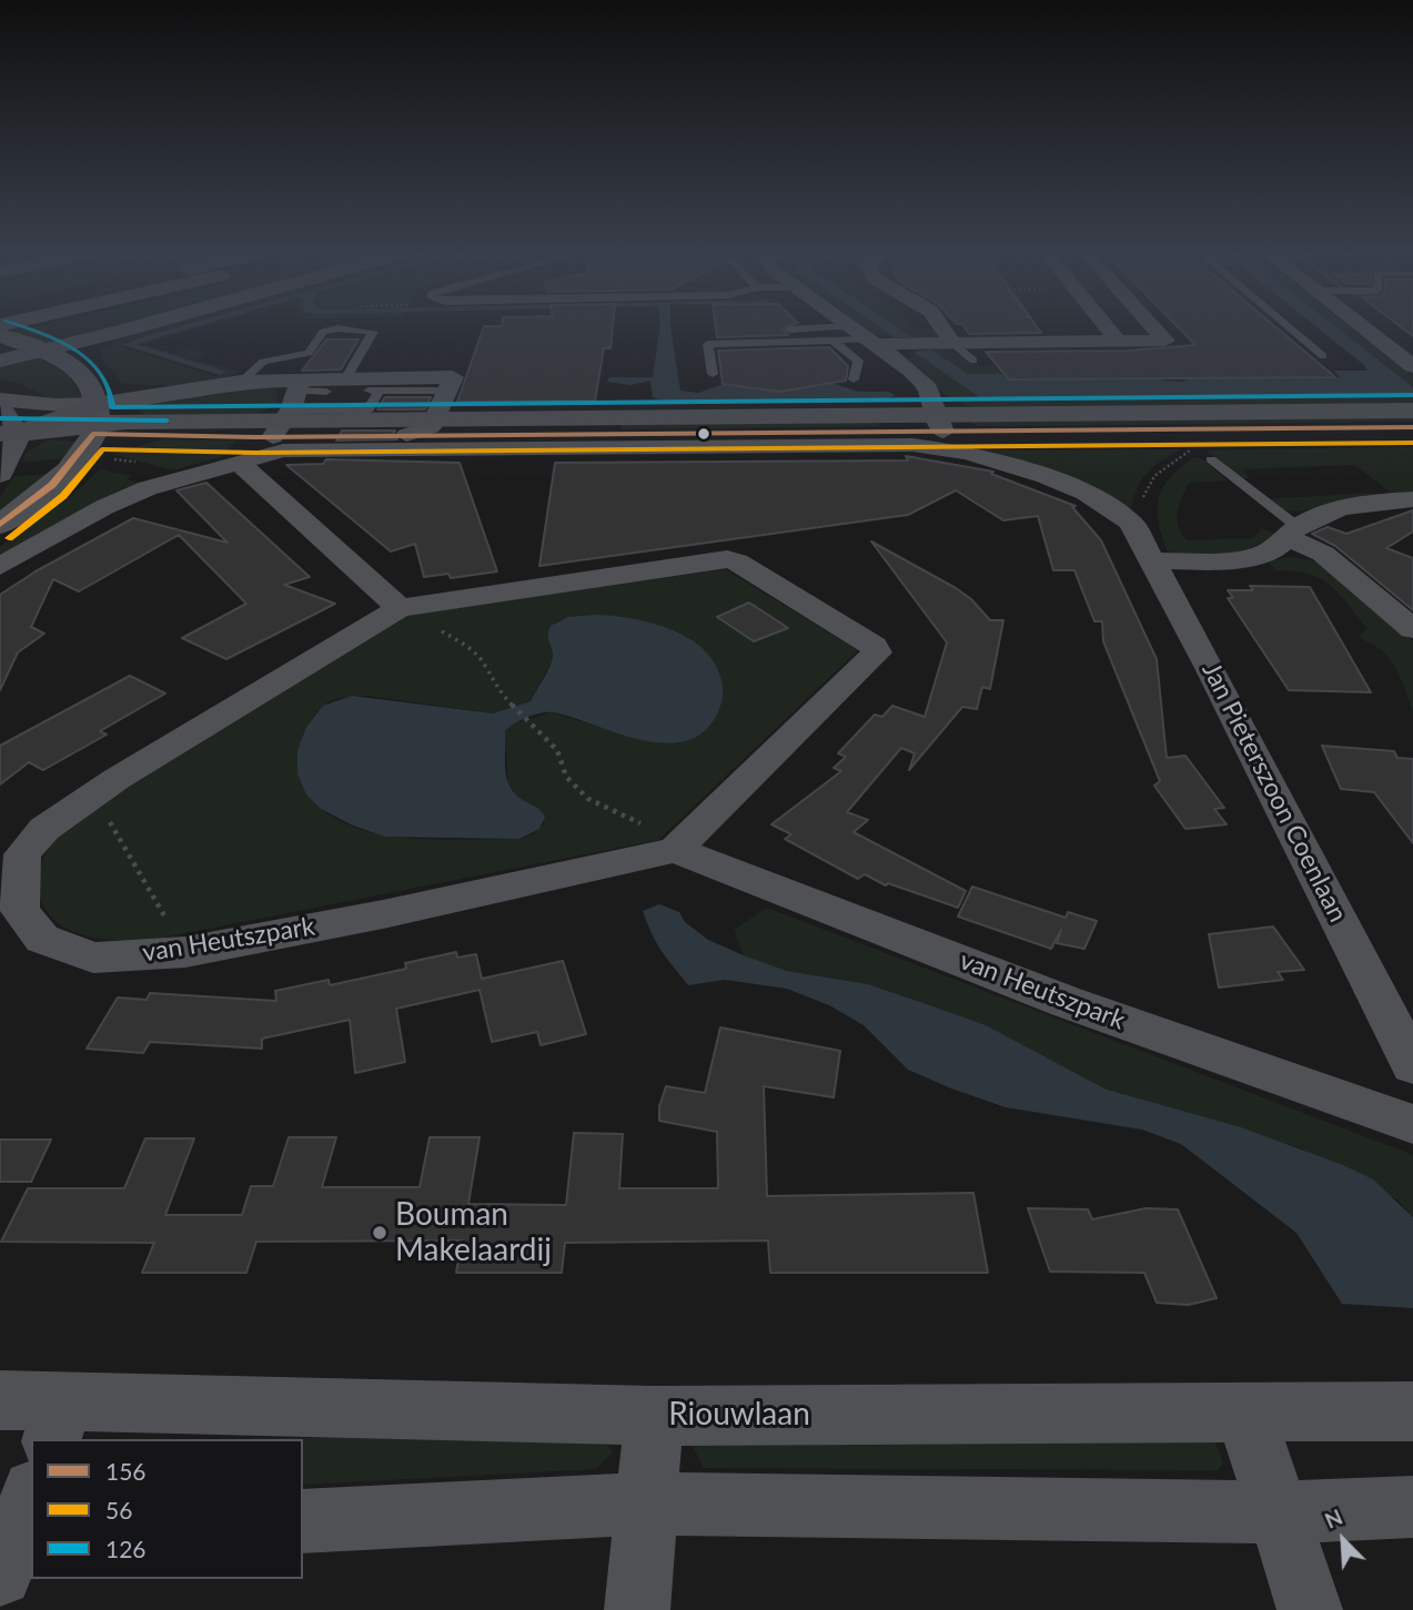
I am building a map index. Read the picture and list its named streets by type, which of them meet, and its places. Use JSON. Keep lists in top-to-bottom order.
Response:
{
  "streets": {
    "street": ["Jan Pieterszoon Coenlaan", "van Heutszpark", "Riouwlaan"]
  },
  "places": ["Bouman Makelaardij"],
  "lines": ["transit line 126", "transit line 156", "transit line 56"],
  "legend": ["156", "56", "126"],
  "north": "top left"
}
